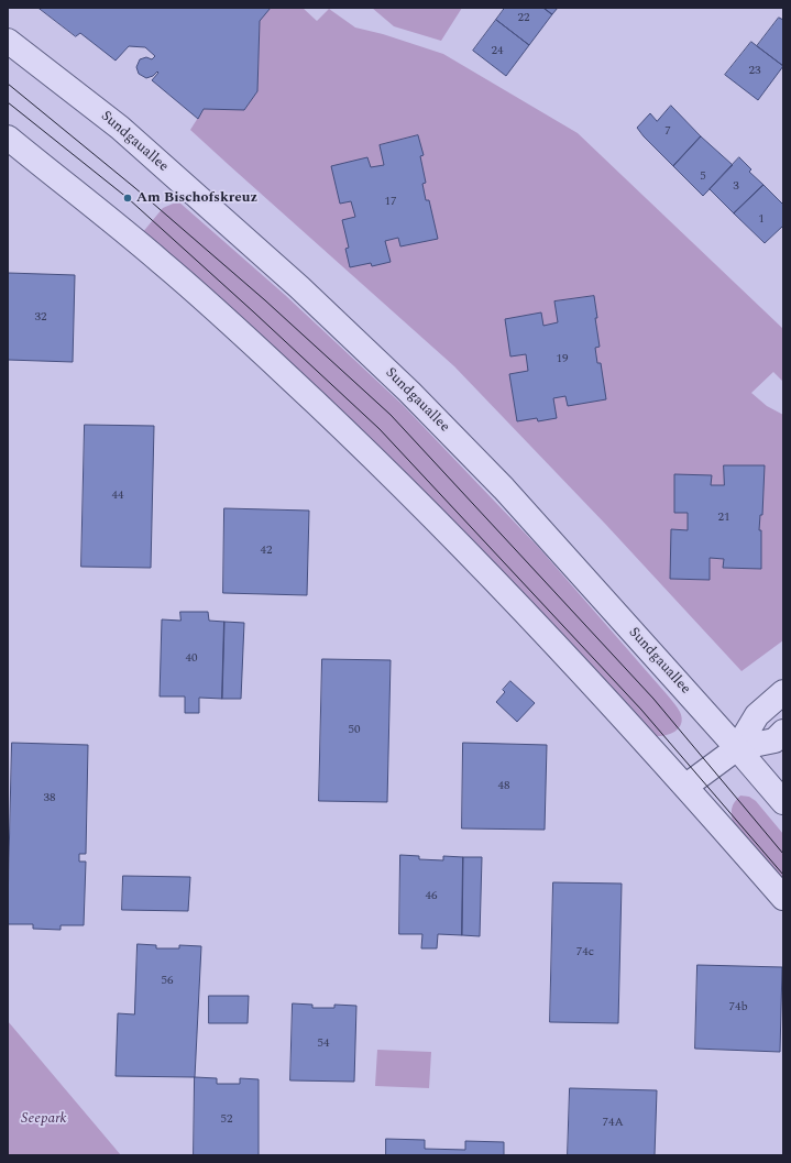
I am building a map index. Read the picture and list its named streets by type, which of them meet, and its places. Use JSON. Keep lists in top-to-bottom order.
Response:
{
  "streets": {
    "street": ["Sundgauallee"]
  },
  "parks": ["Seepark"],
  "places": ["Am Bischofskreuz"],
  "house_numbers": [
    "22",
    "24",
    "23",
    "7",
    "5",
    "3",
    "17",
    "1",
    "32",
    "19",
    "44",
    "21",
    "42",
    "40",
    "50",
    "48",
    "38",
    "46",
    "74c",
    "56",
    "74b",
    "54",
    "52",
    "74A"
  ]
}
